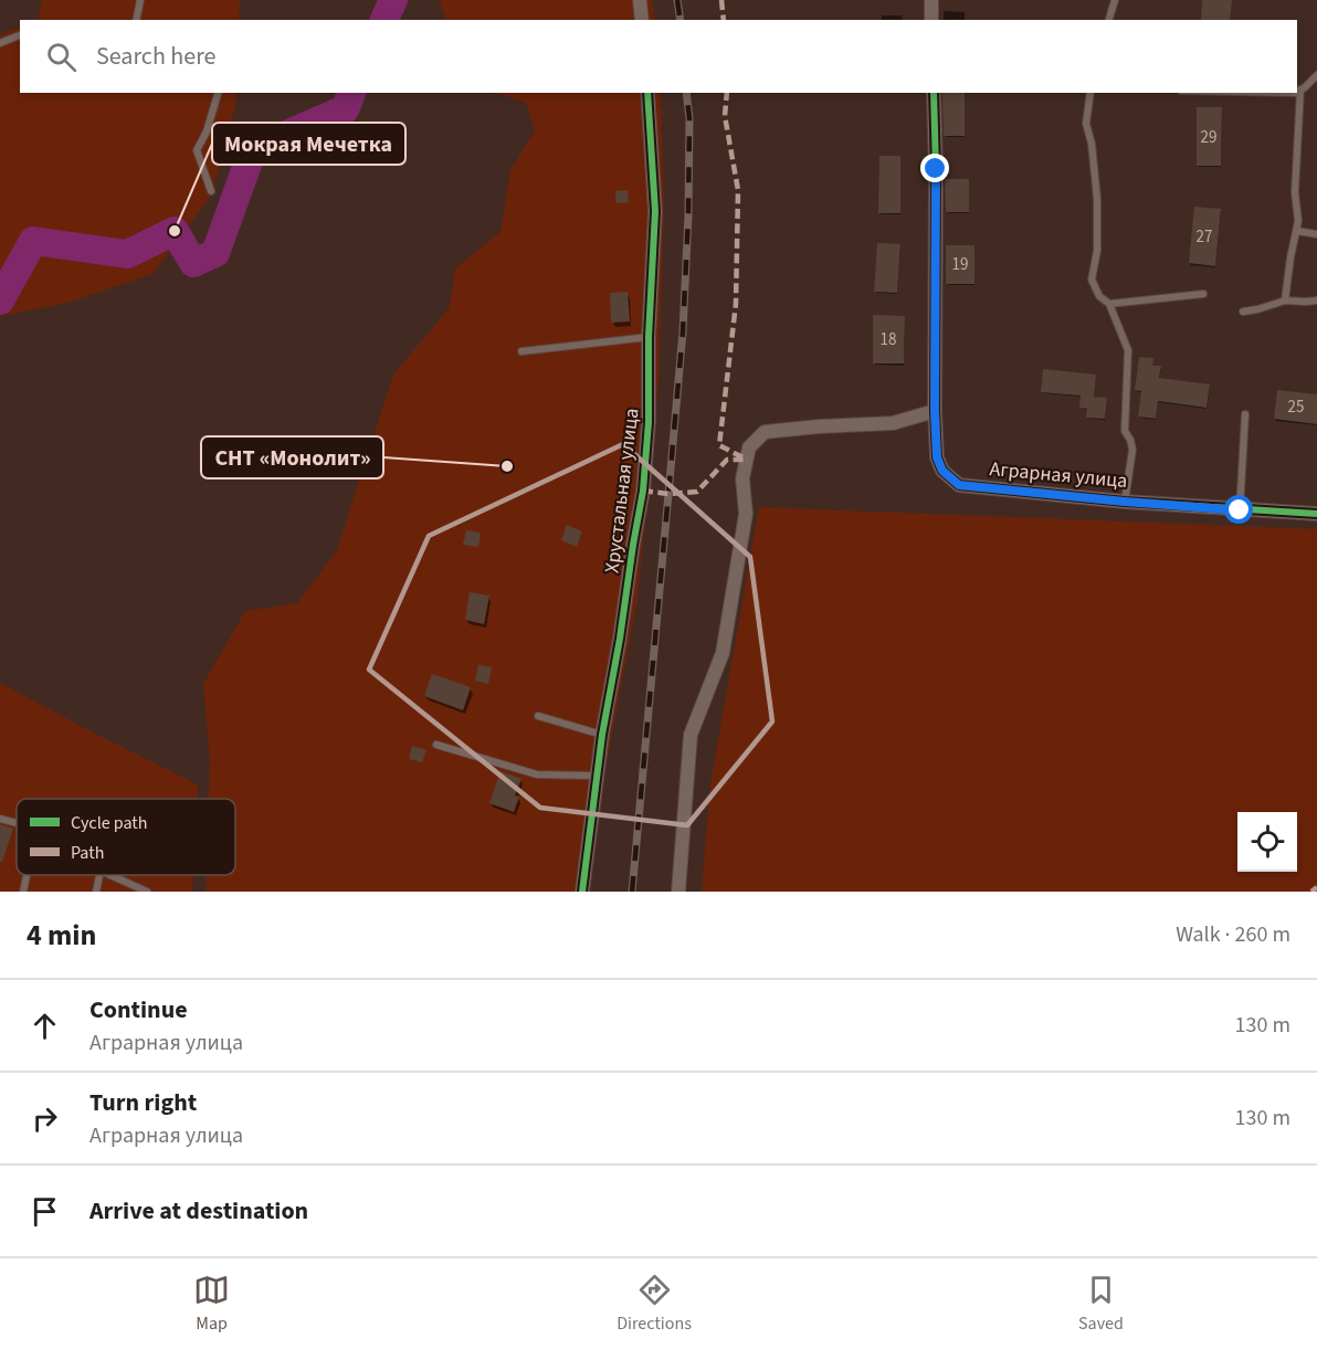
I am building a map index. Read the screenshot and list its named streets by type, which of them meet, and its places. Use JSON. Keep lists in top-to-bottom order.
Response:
{
  "streets": {
    "street": ["Аграрная улица", "Хрустальная улица"]
  },
  "places": ["Мокрая Мечетка", "СНТ «Монолит»"],
  "house_numbers": [
    "29",
    "27",
    "19",
    "18",
    "25"
  ],
  "legend": ["Cycle path", "Path"],
  "page": {
    "search": "Search here",
    "heading": ["4 min", "Walk · 260 m"],
    "list": [
      ["Continue", "Аграрная улица", "130 m"],
      ["Turn right", "Аграрная улица", "130 m"],
      "Arrive at destination"
    ],
    "nav": ["Map", "Directions", "Saved"]
  }
}
